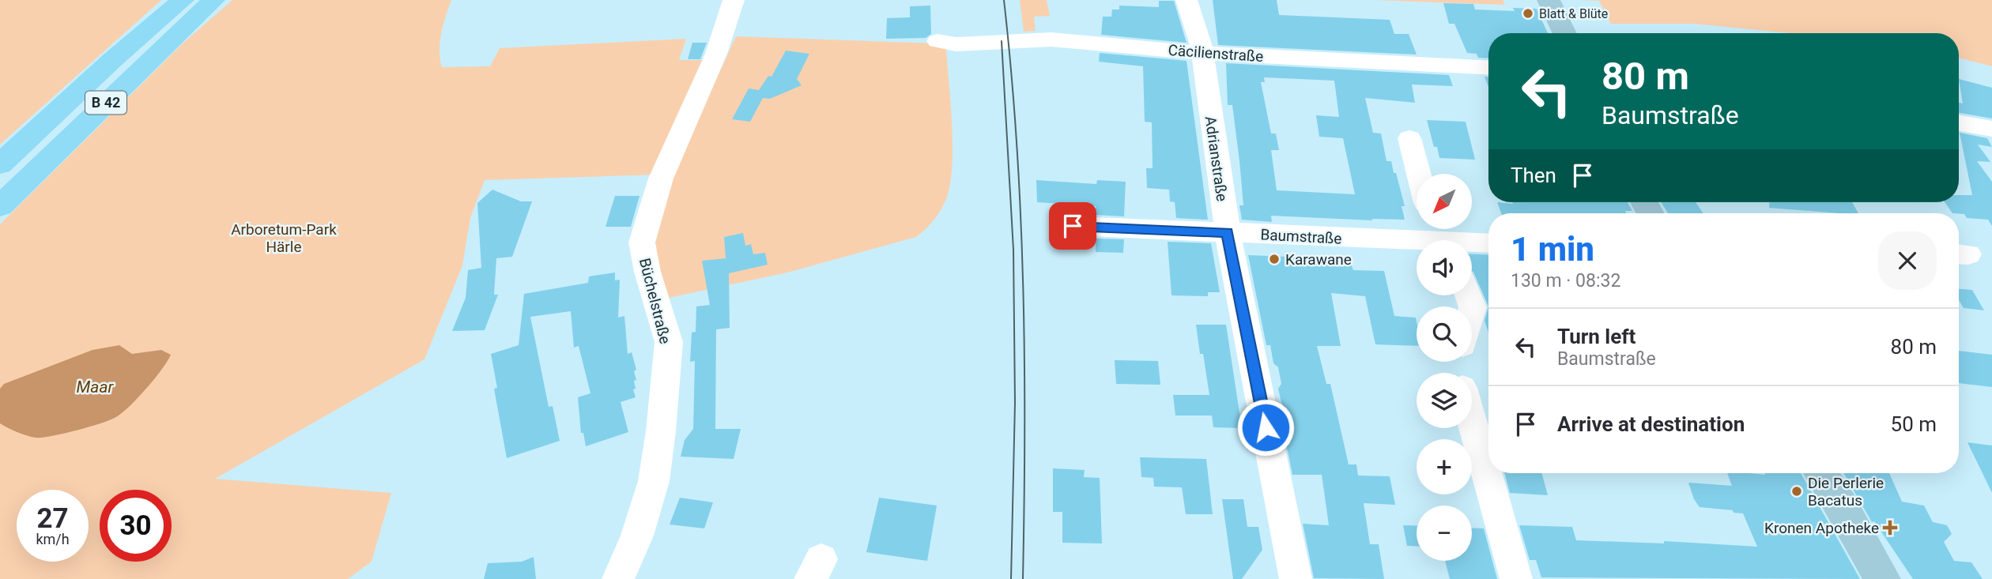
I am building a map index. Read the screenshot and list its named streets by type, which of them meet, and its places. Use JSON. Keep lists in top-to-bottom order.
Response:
{
  "streets": {
    "highway": ["B 42"],
    "street": [
      "Cäcilienstraße",
      "Adrianstraße",
      "Baumstraße",
      "Büchelstraße"
    ]
  },
  "crossings": [
    ["Cäcilienstraße", "Adrianstraße"],
    ["Adrianstraße", "Baumstraße"]
  ],
  "water": ["Maar"],
  "parks": ["Arboretum-Park Härle"],
  "places": {
    "other": ["Blatt & Blüte", "Karawane", "Die Perlerie Bacatus"],
    "health": ["Kronen Apotheke"]
  },
  "north": "bottom left",
  "page": {
    "turn": ["80 m", "Baumstraße"],
    "then": "Then",
    "map_buttons": ["+", "−"],
    "heading": ["1 min", "130 m · 08:32"],
    "list": [
      {
        "name": "Turn left",
        "note": "Baumstraße",
        "value": "80 m"
      },
      {
        "name": "Arrive at destination",
        "value": "50 m"
      }
    ],
    "speed": "27 km/h",
    "limit": "30"
  }
}
